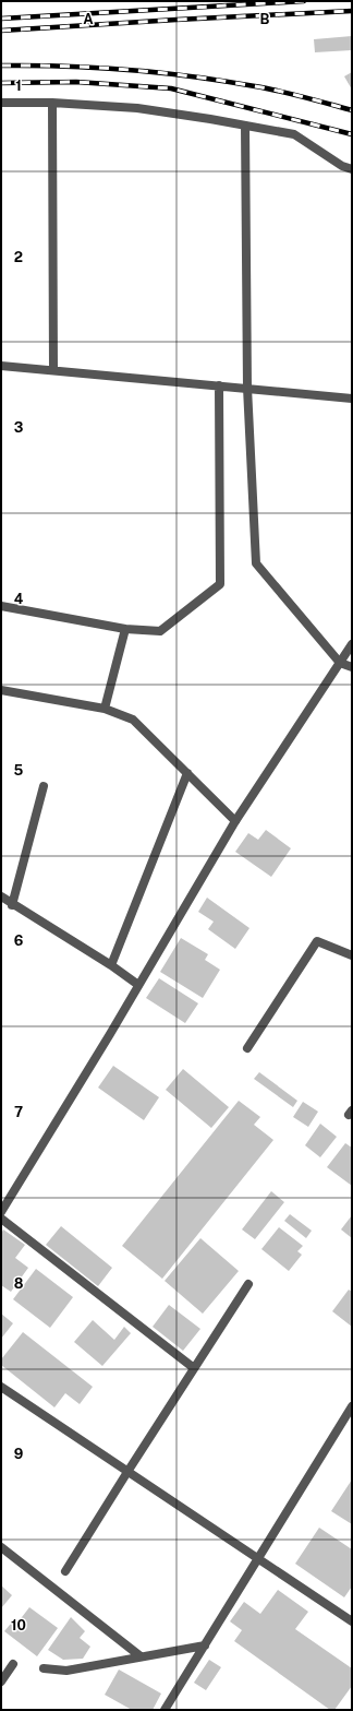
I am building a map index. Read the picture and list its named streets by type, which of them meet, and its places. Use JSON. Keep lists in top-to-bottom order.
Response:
{
  "grid": {
    "columns": ["A", "B"],
    "rows": [
      "1",
      "2",
      "3",
      "4",
      "5",
      "6",
      "7",
      "8",
      "9",
      "10"
    ]
  }
}
